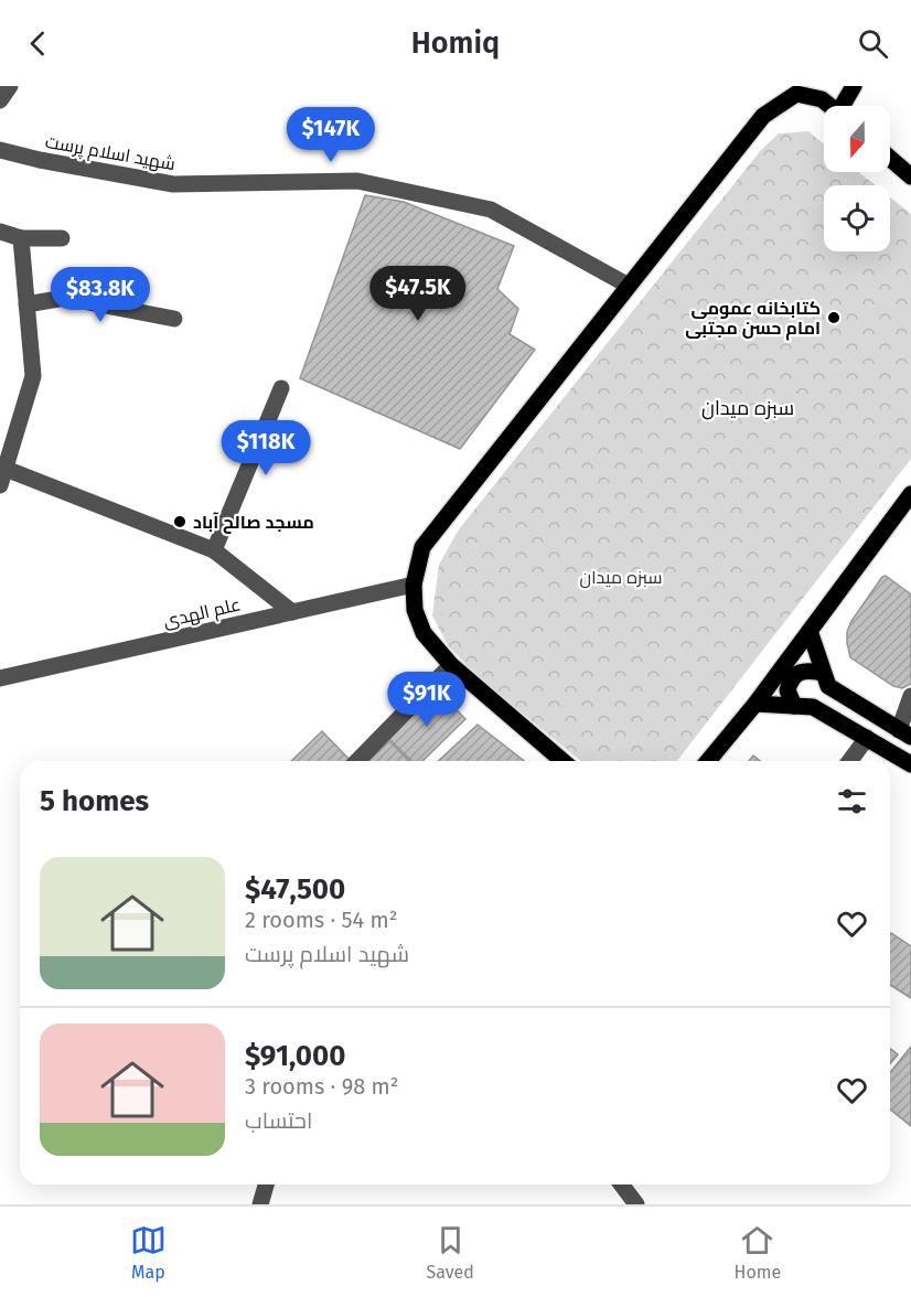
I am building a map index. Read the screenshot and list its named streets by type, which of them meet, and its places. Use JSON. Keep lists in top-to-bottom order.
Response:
{
  "streets": {
    "street": ["شهید اسلام پرست", "علم الهدی"]
  },
  "districts": ["سبزه میدان"],
  "parks": ["سبزه میدان"],
  "places": ["کتابخانه عمومی امام حسن مجتبی", "مسجد صالح آباد"],
  "north": "bottom",
  "page": {
    "header": "Homiq",
    "price": [
      "$147K",
      "$47.5K",
      "$83.8K",
      "$118K",
      "$91K"
    ],
    "heading": "5 homes",
    "list": [
      {
        "name": "$47,500",
        "note": "2 rooms · 54 m² · شهید اسلام پرست"
      },
      {
        "name": "$91,000",
        "note": "3 rooms · 98 m² · احتساب"
      }
    ],
    "tabs": ["Map", "Saved", "Home"]
  }
}
